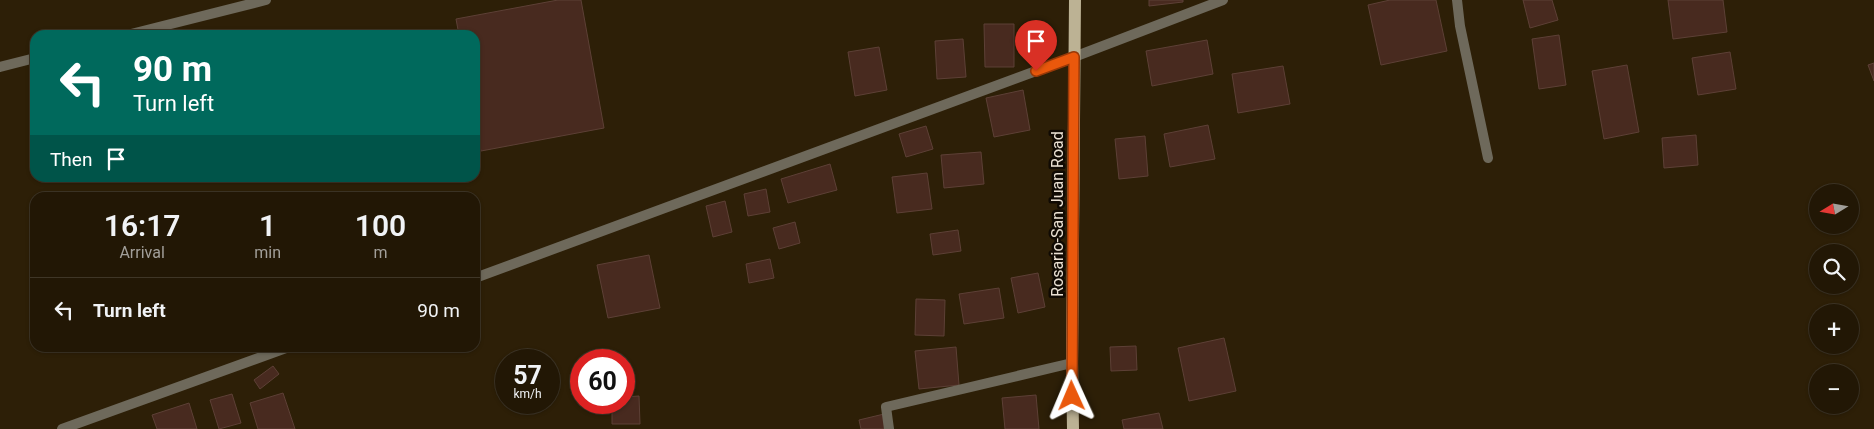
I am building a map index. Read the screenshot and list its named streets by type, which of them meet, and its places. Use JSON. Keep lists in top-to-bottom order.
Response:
{
  "streets": {
    "main road": ["Rosario-San Juan Road"]
  },
  "north": "left",
  "page": {
    "turn": ["90 m", "Turn left"],
    "then": "Then",
    "map_buttons": ["+", "−"],
    "eta": [
      "16:17",
      "Arrival",
      "1",
      "min",
      "100",
      "m"
    ],
    "list": [
      {
        "name": "Turn left",
        "value": "90 m"
      }
    ],
    "speed": "57 km/h",
    "limit": "60"
  }
}
